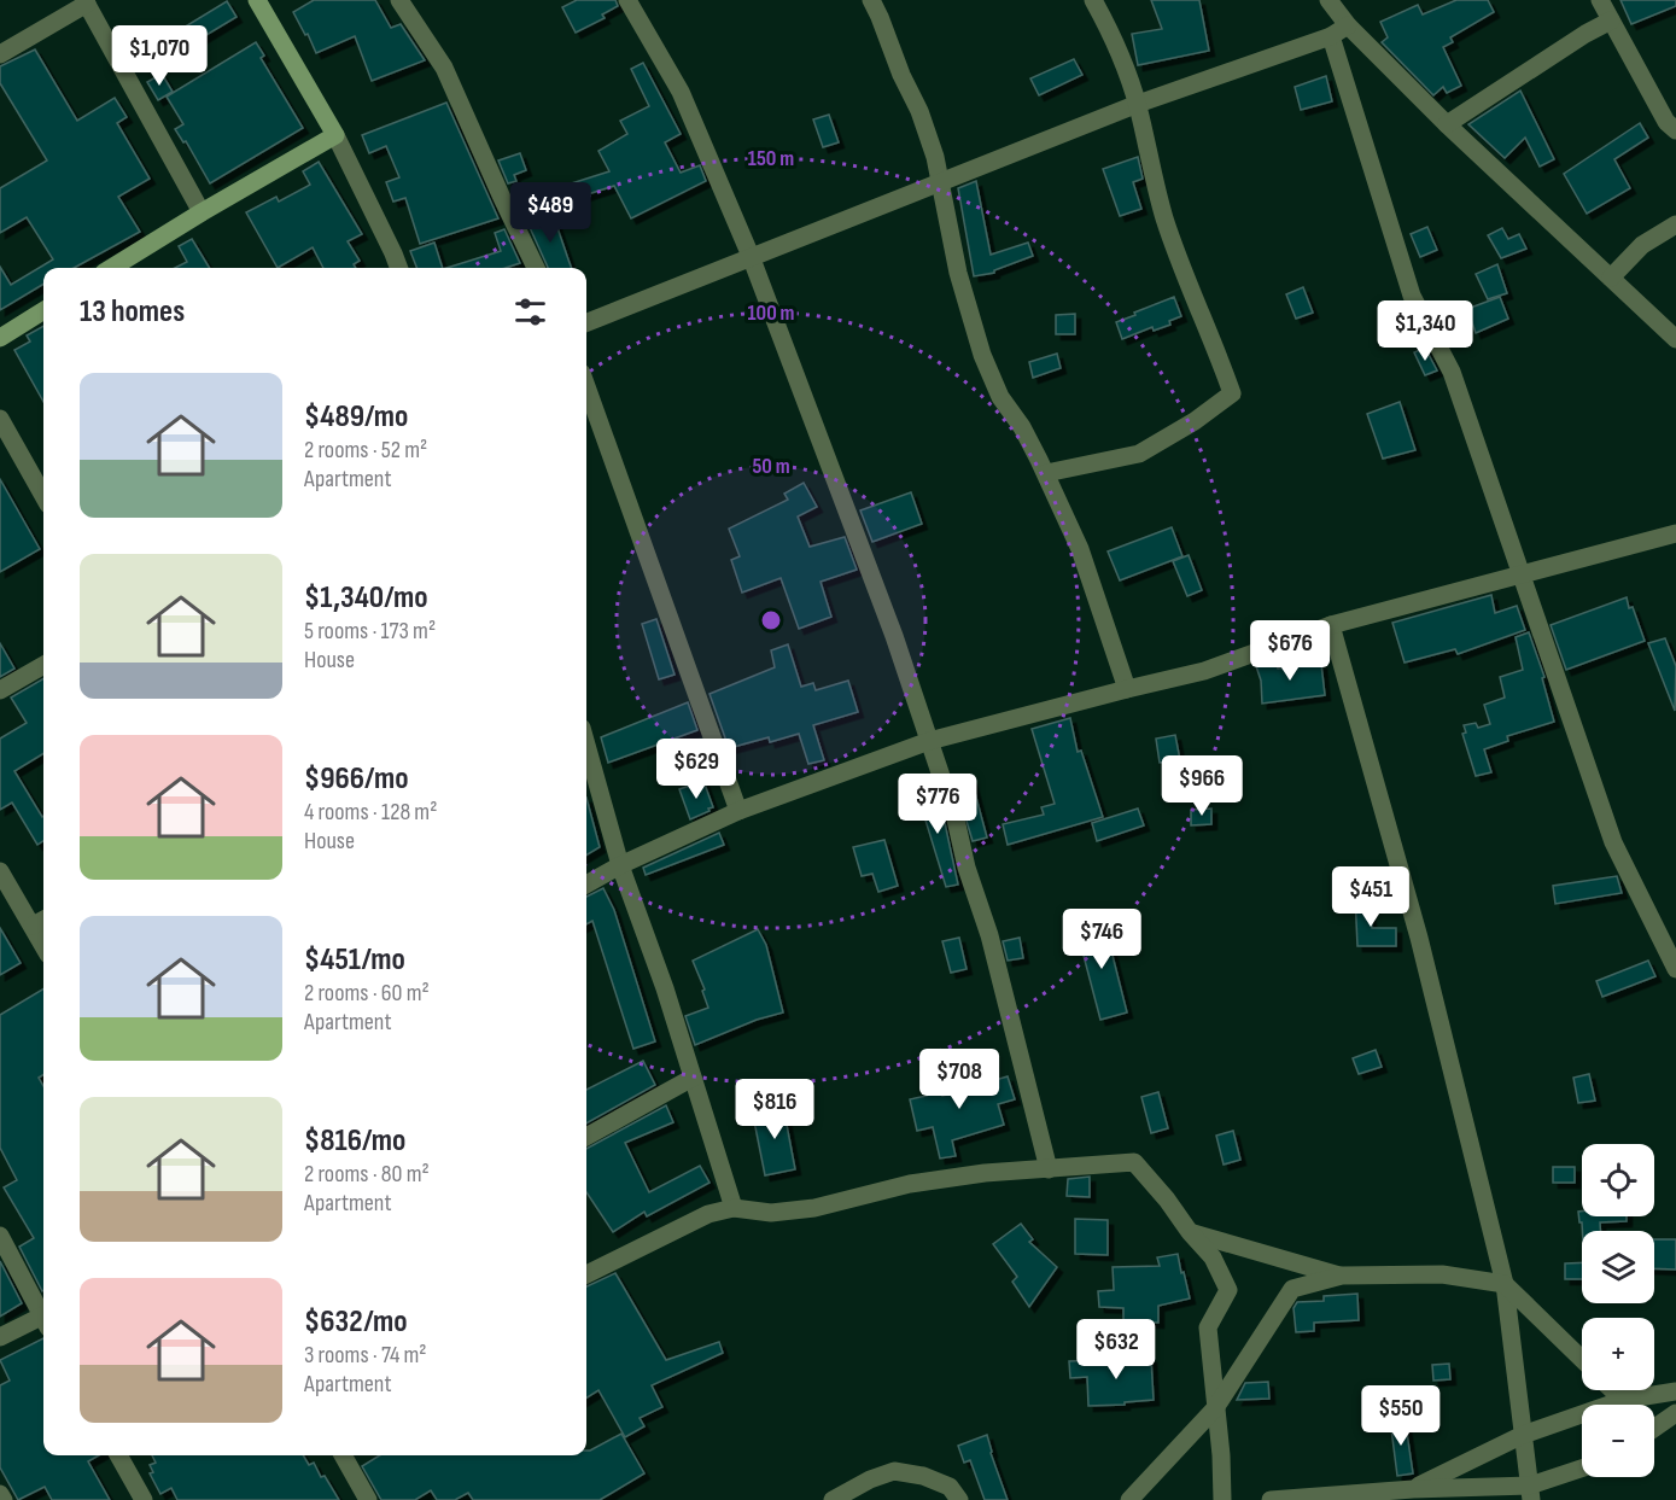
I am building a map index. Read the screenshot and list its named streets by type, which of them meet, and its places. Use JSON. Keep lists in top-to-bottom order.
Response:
{
  "page": {
    "price": [
      "$1,070",
      "$489",
      "$1,340",
      "$676",
      "$629",
      "$966",
      "$776",
      "$451",
      "$746",
      "$708",
      "$816",
      "$632",
      "$550"
    ],
    "heading": "13 homes",
    "list": [
      {
        "name": "$489/mo",
        "note": "2 rooms · 52 m² · Apartment"
      },
      {
        "name": "$1,340/mo",
        "note": "5 rooms · 173 m² · House"
      },
      {
        "name": "$966/mo",
        "note": "4 rooms · 128 m² · House"
      },
      {
        "name": "$451/mo",
        "note": "2 rooms · 60 m² · Apartment"
      },
      {
        "name": "$816/mo",
        "note": "2 rooms · 80 m² · Apartment"
      },
      {
        "name": "$632/mo",
        "note": "3 rooms · 74 m² · Apartment"
      }
    ],
    "map_buttons": ["+", "−"]
  },
  "rings": ["150 m", "100 m", "50 m"]
}
